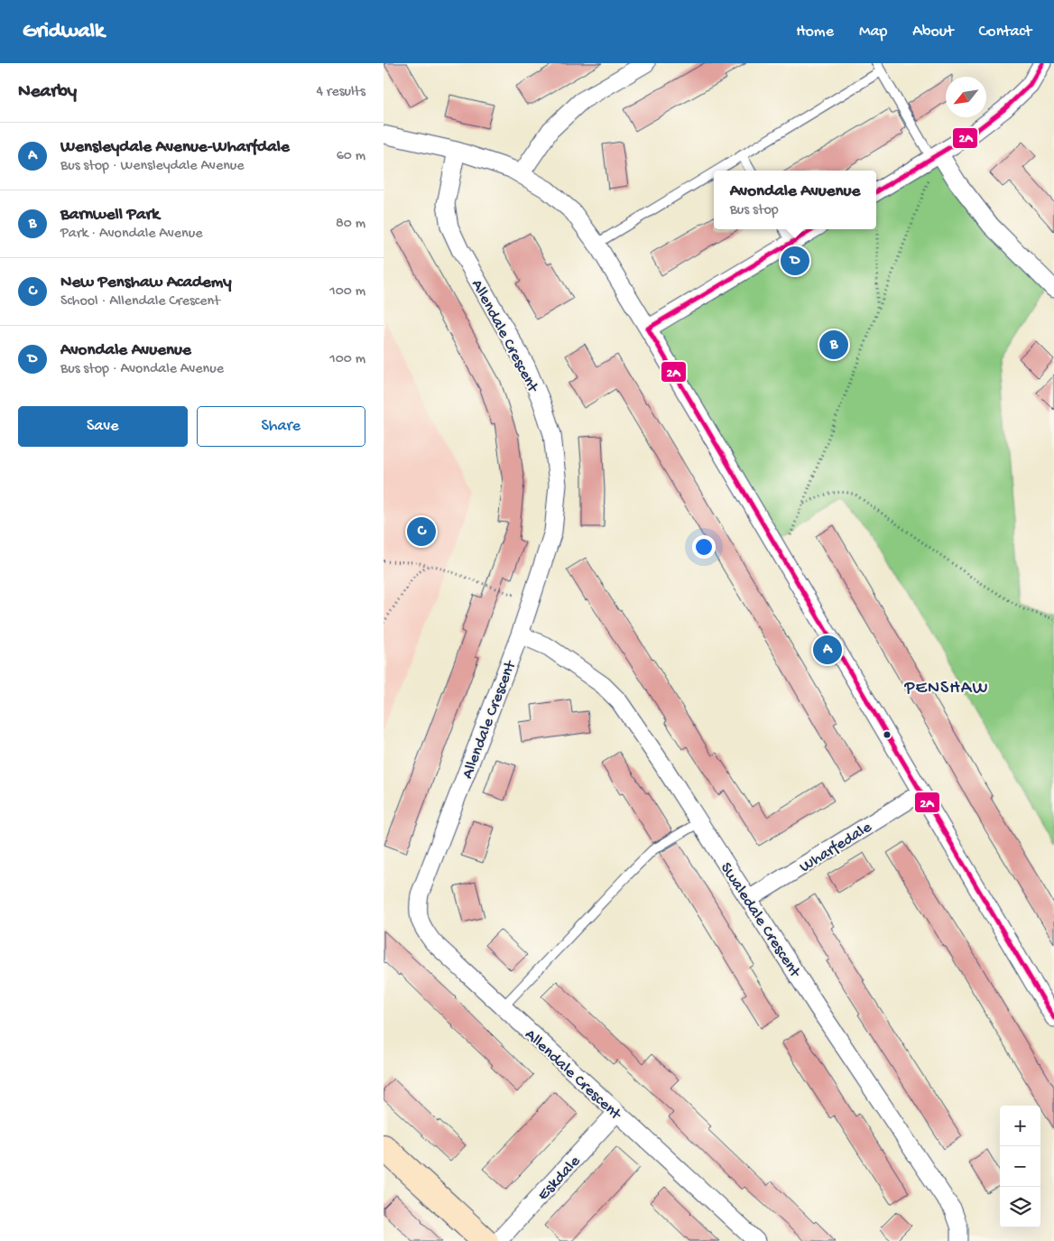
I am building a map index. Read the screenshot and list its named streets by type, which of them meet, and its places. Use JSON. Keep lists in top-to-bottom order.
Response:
{
  "streets": {
    "street": [
      "Allendale Crescent",
      "Wharfedale",
      "Swaledale Crescent",
      "Eskdale"
    ]
  },
  "crossings": [
    ["Allendale Crescent", "Swaledale Crescent"],
    ["Allendale Crescent", "Eskdale"],
    ["Wharfedale", "Swaledale Crescent"]
  ],
  "districts": ["PENSHAW"],
  "lines": ["transit line 2A"],
  "north": "bottom left",
  "page": {
    "header": "Gridwalk",
    "nav": [
      "Home",
      "Map",
      "About",
      "Contact"
    ],
    "heading": ["Nearby", "4 results"],
    "list": [
      {
        "mark": "A",
        "name": "Wensleydale Avenue-Wharfdale",
        "note": "Bus stop · Wensleydale Avenue",
        "value": "60 m"
      },
      {
        "mark": "B",
        "name": "Barnwell Park",
        "note": "Park · Avondale Avenue",
        "value": "80 m"
      },
      {
        "mark": "C",
        "name": "New Penshaw Academy",
        "note": "School · Allendale Crescent",
        "value": "100 m"
      },
      {
        "mark": "D",
        "name": "Avondale Avuenue",
        "note": "Bus stop · Avondale Avenue",
        "value": "100 m"
      }
    ],
    "popup": ["Avondale Avuenue", "Bus stop"],
    "pins": [
      "D",
      "B",
      "C",
      "A"
    ],
    "buttons": ["Save", "Share"],
    "map_buttons": ["+", "−"]
  }
}
